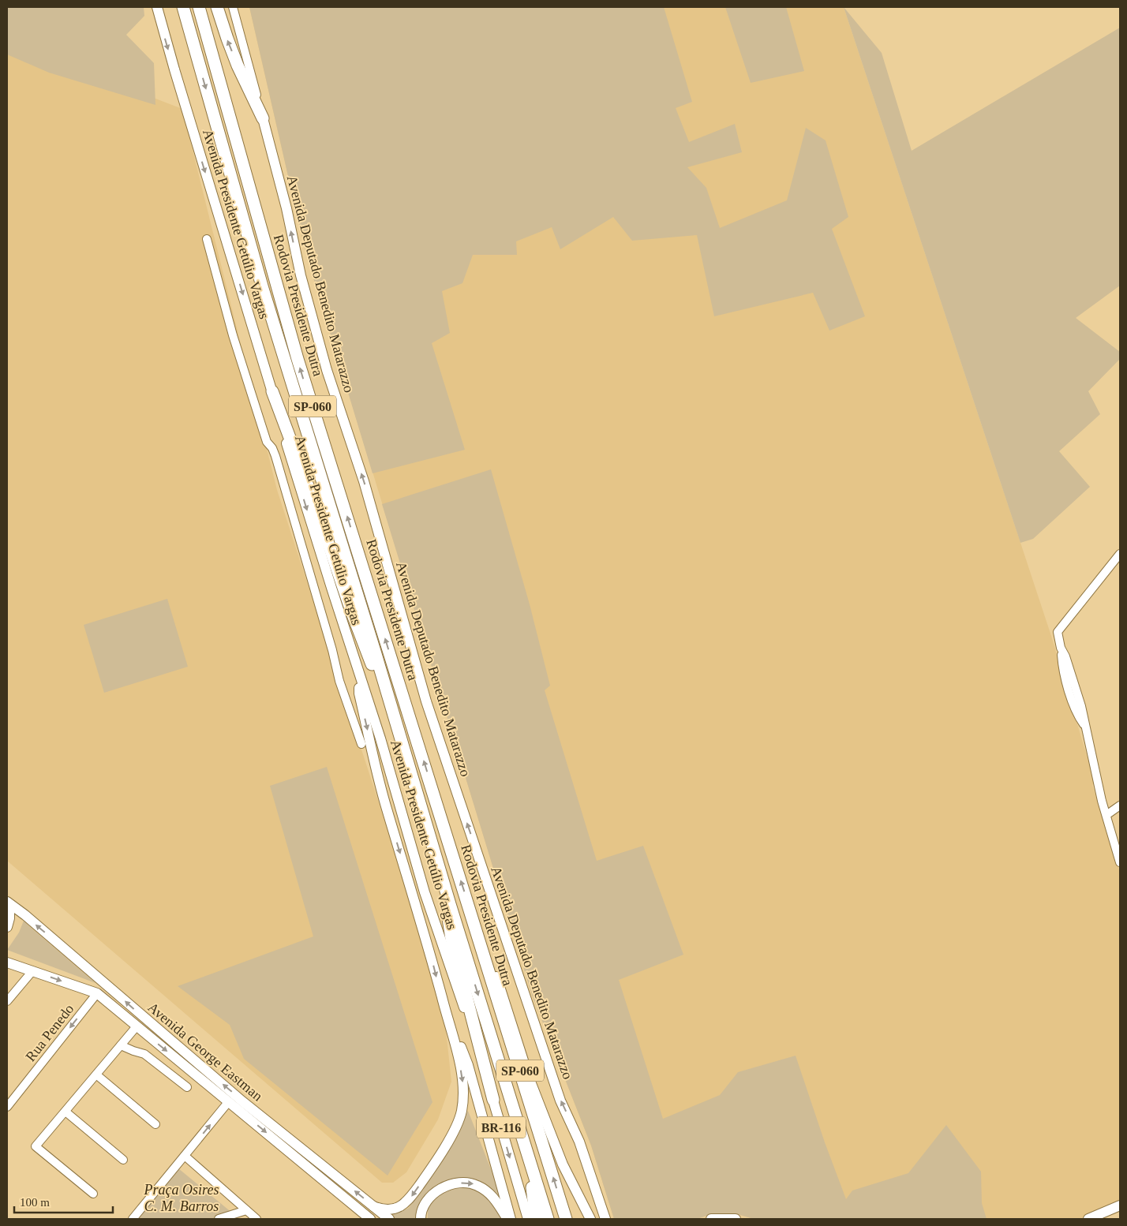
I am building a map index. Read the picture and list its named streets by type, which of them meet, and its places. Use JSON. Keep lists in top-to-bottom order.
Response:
{
  "streets": {
    "highway": ["Rodovia Presidente Dutra", "SP-060"],
    "main road": [
      "Avenida Presidente Getúlio Vargas",
      "Avenida Deputado Benedito Matarazzo",
      "Avenida George Eastman",
      "BR-116"
    ],
    "street": ["Rua Penedo"]
  },
  "crossings": [
    ["Avenida Presidente Getúlio Vargas", "BR-116"],
    ["Rodovia Presidente Dutra", "BR-116"],
    ["Rua Penedo", "Avenida George Eastman"]
  ],
  "one_way": ["Avenida Presidente Getúlio Vargas"],
  "parks": ["Praça Osires C. M. Barros"],
  "scale_bar": "100 m"
}
